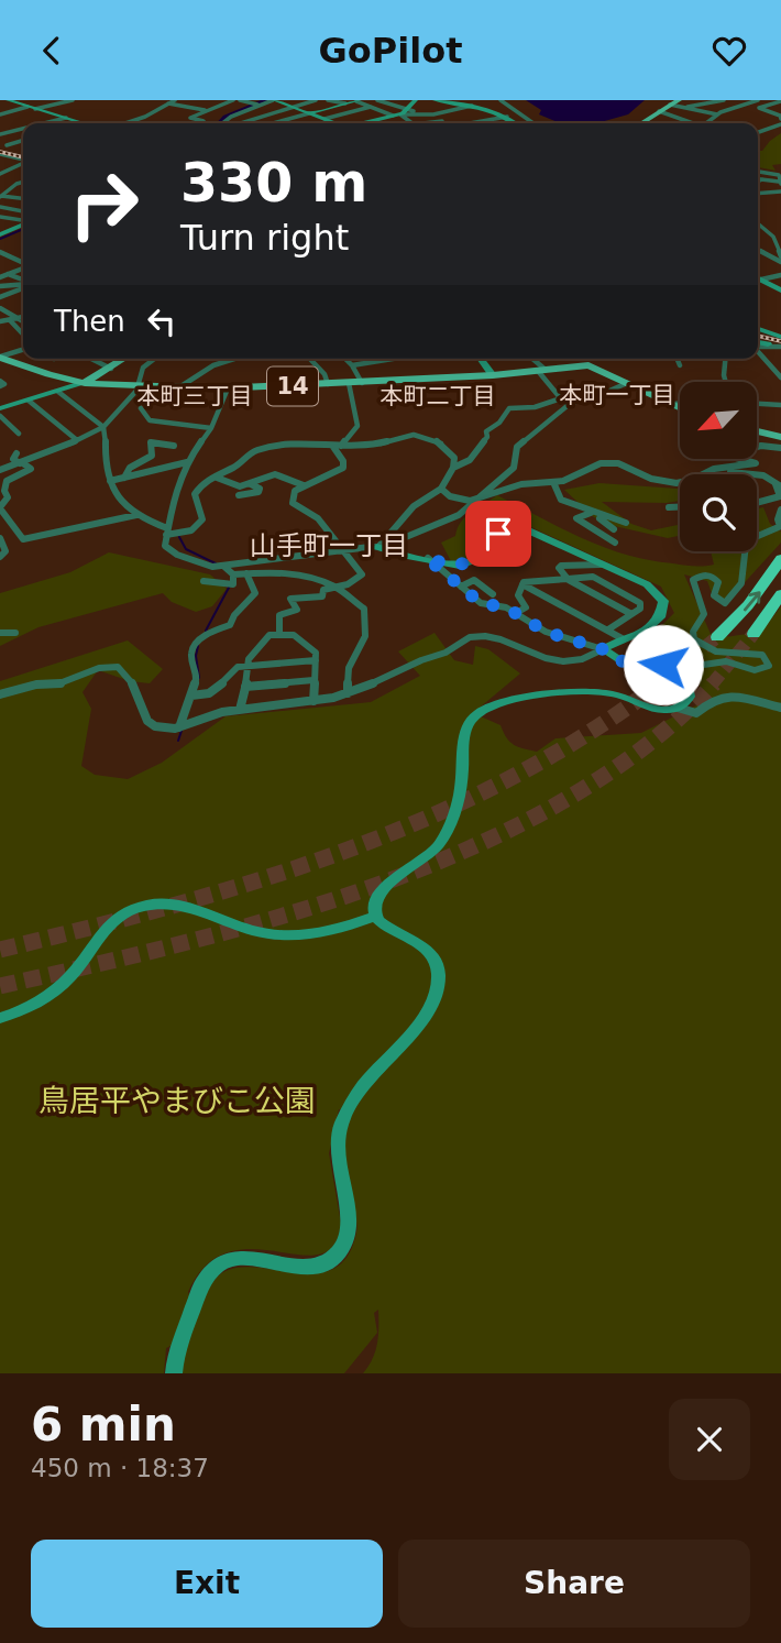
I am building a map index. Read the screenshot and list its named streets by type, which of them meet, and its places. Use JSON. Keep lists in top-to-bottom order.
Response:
{
  "streets": {
    "main road": ["14"]
  },
  "districts": [
    "本町一丁目",
    "本町三丁目",
    "本町二丁目",
    "山手町一丁目"
  ],
  "parks": ["鳥居平やまびこ公園"],
  "north": "bottom left",
  "page": {
    "header": "GoPilot",
    "turn": ["330 m", "Turn right"],
    "then": "Then",
    "heading": ["6 min", "450 m · 18:37"],
    "buttons": ["Exit", "Share"]
  }
}
